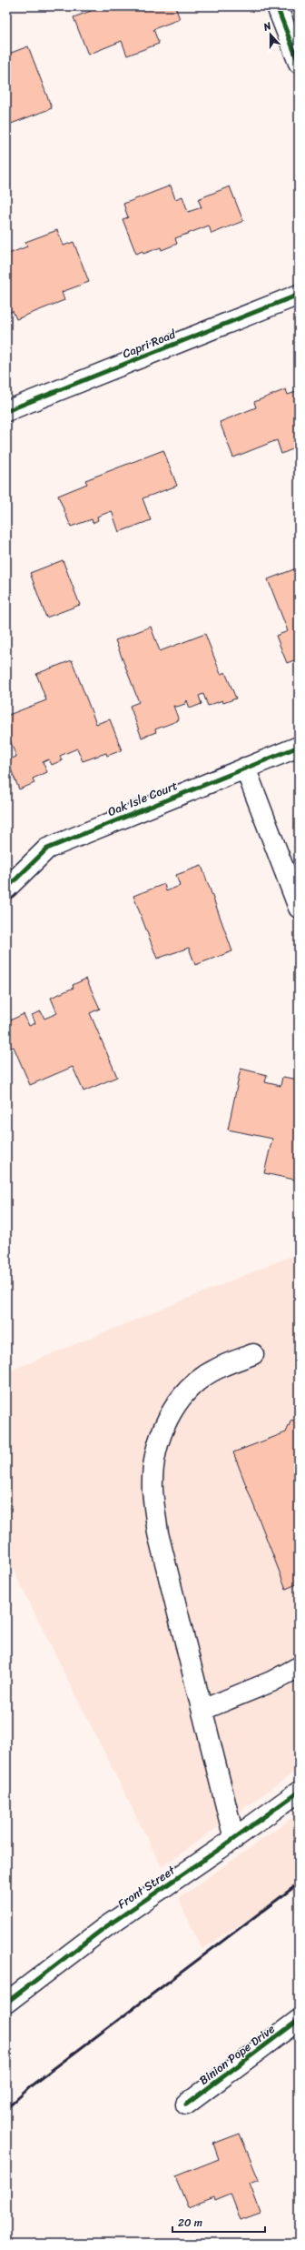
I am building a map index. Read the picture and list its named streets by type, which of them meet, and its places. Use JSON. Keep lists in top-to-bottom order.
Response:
{
  "streets": {
    "street": [
      "Capri Road",
      "Oak Isle Court",
      "Front Street",
      "Binion Pope Drive"
    ]
  },
  "scale_bar": "20 m",
  "north": "top"
}
